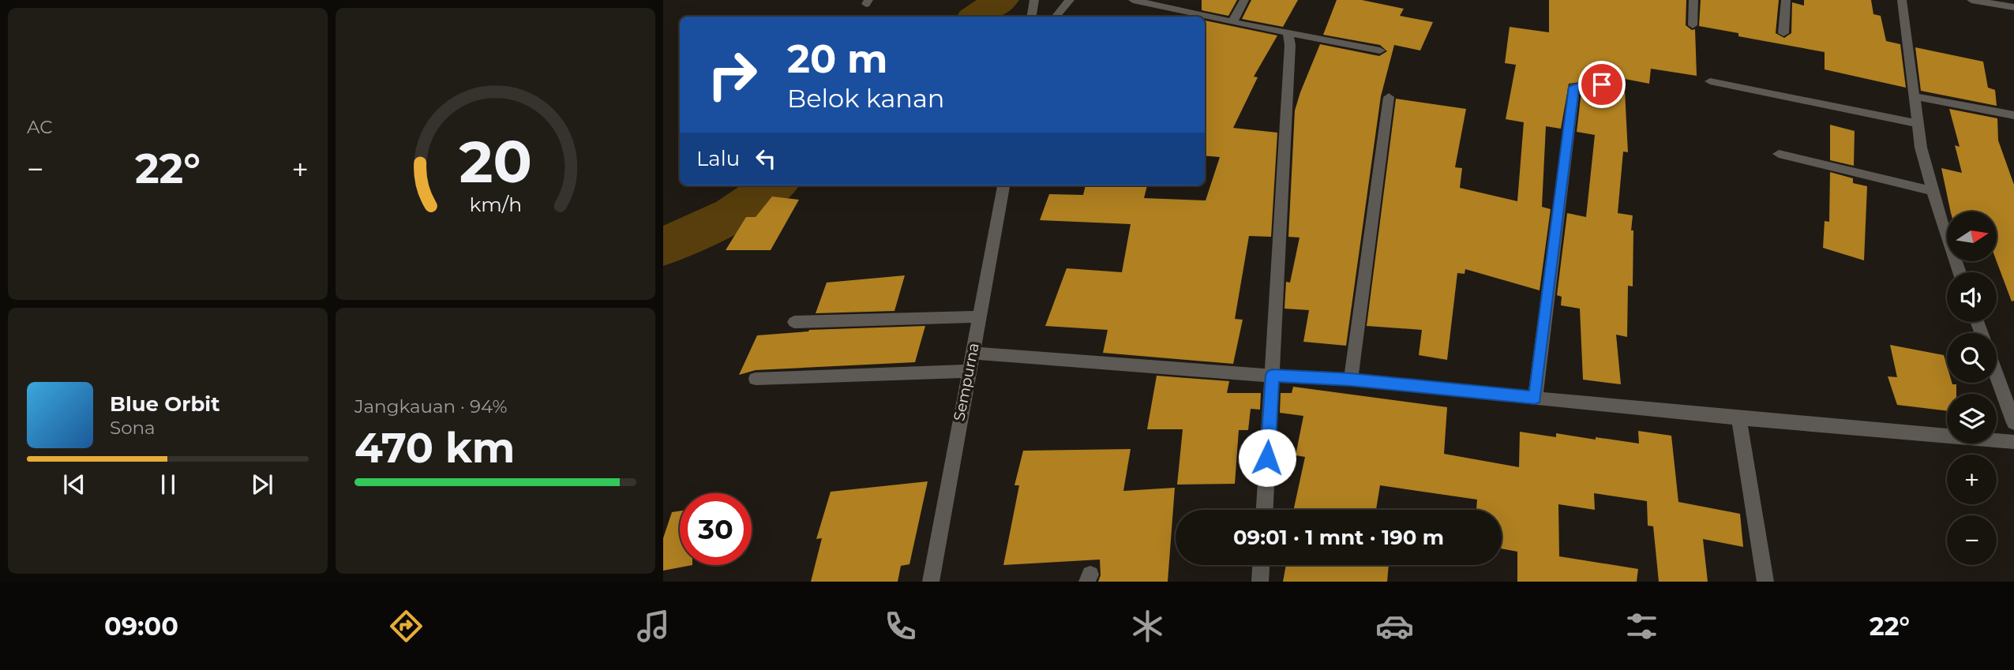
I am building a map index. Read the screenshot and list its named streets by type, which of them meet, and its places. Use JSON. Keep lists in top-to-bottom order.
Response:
{
  "streets": {
    "street": ["Sempurna"]
  },
  "north": "right",
  "page": {
    "tile": [
      "AC",
      ["Jangkauan · 94%", "470 km"]
    ],
    "turn": ["20 m", "Belok kanan"],
    "then": "Lalu",
    "heat": ["−", "22°", "+"],
    "map_buttons": ["+", "−"],
    "song": ["Blue Orbit", "Sona"],
    "limit": "30",
    "trip": "09:01 · 1 mnt · 190 m",
    "tabs": ["09:00", "22°"],
    "gauge": ["20", "km/h"]
  }
}
